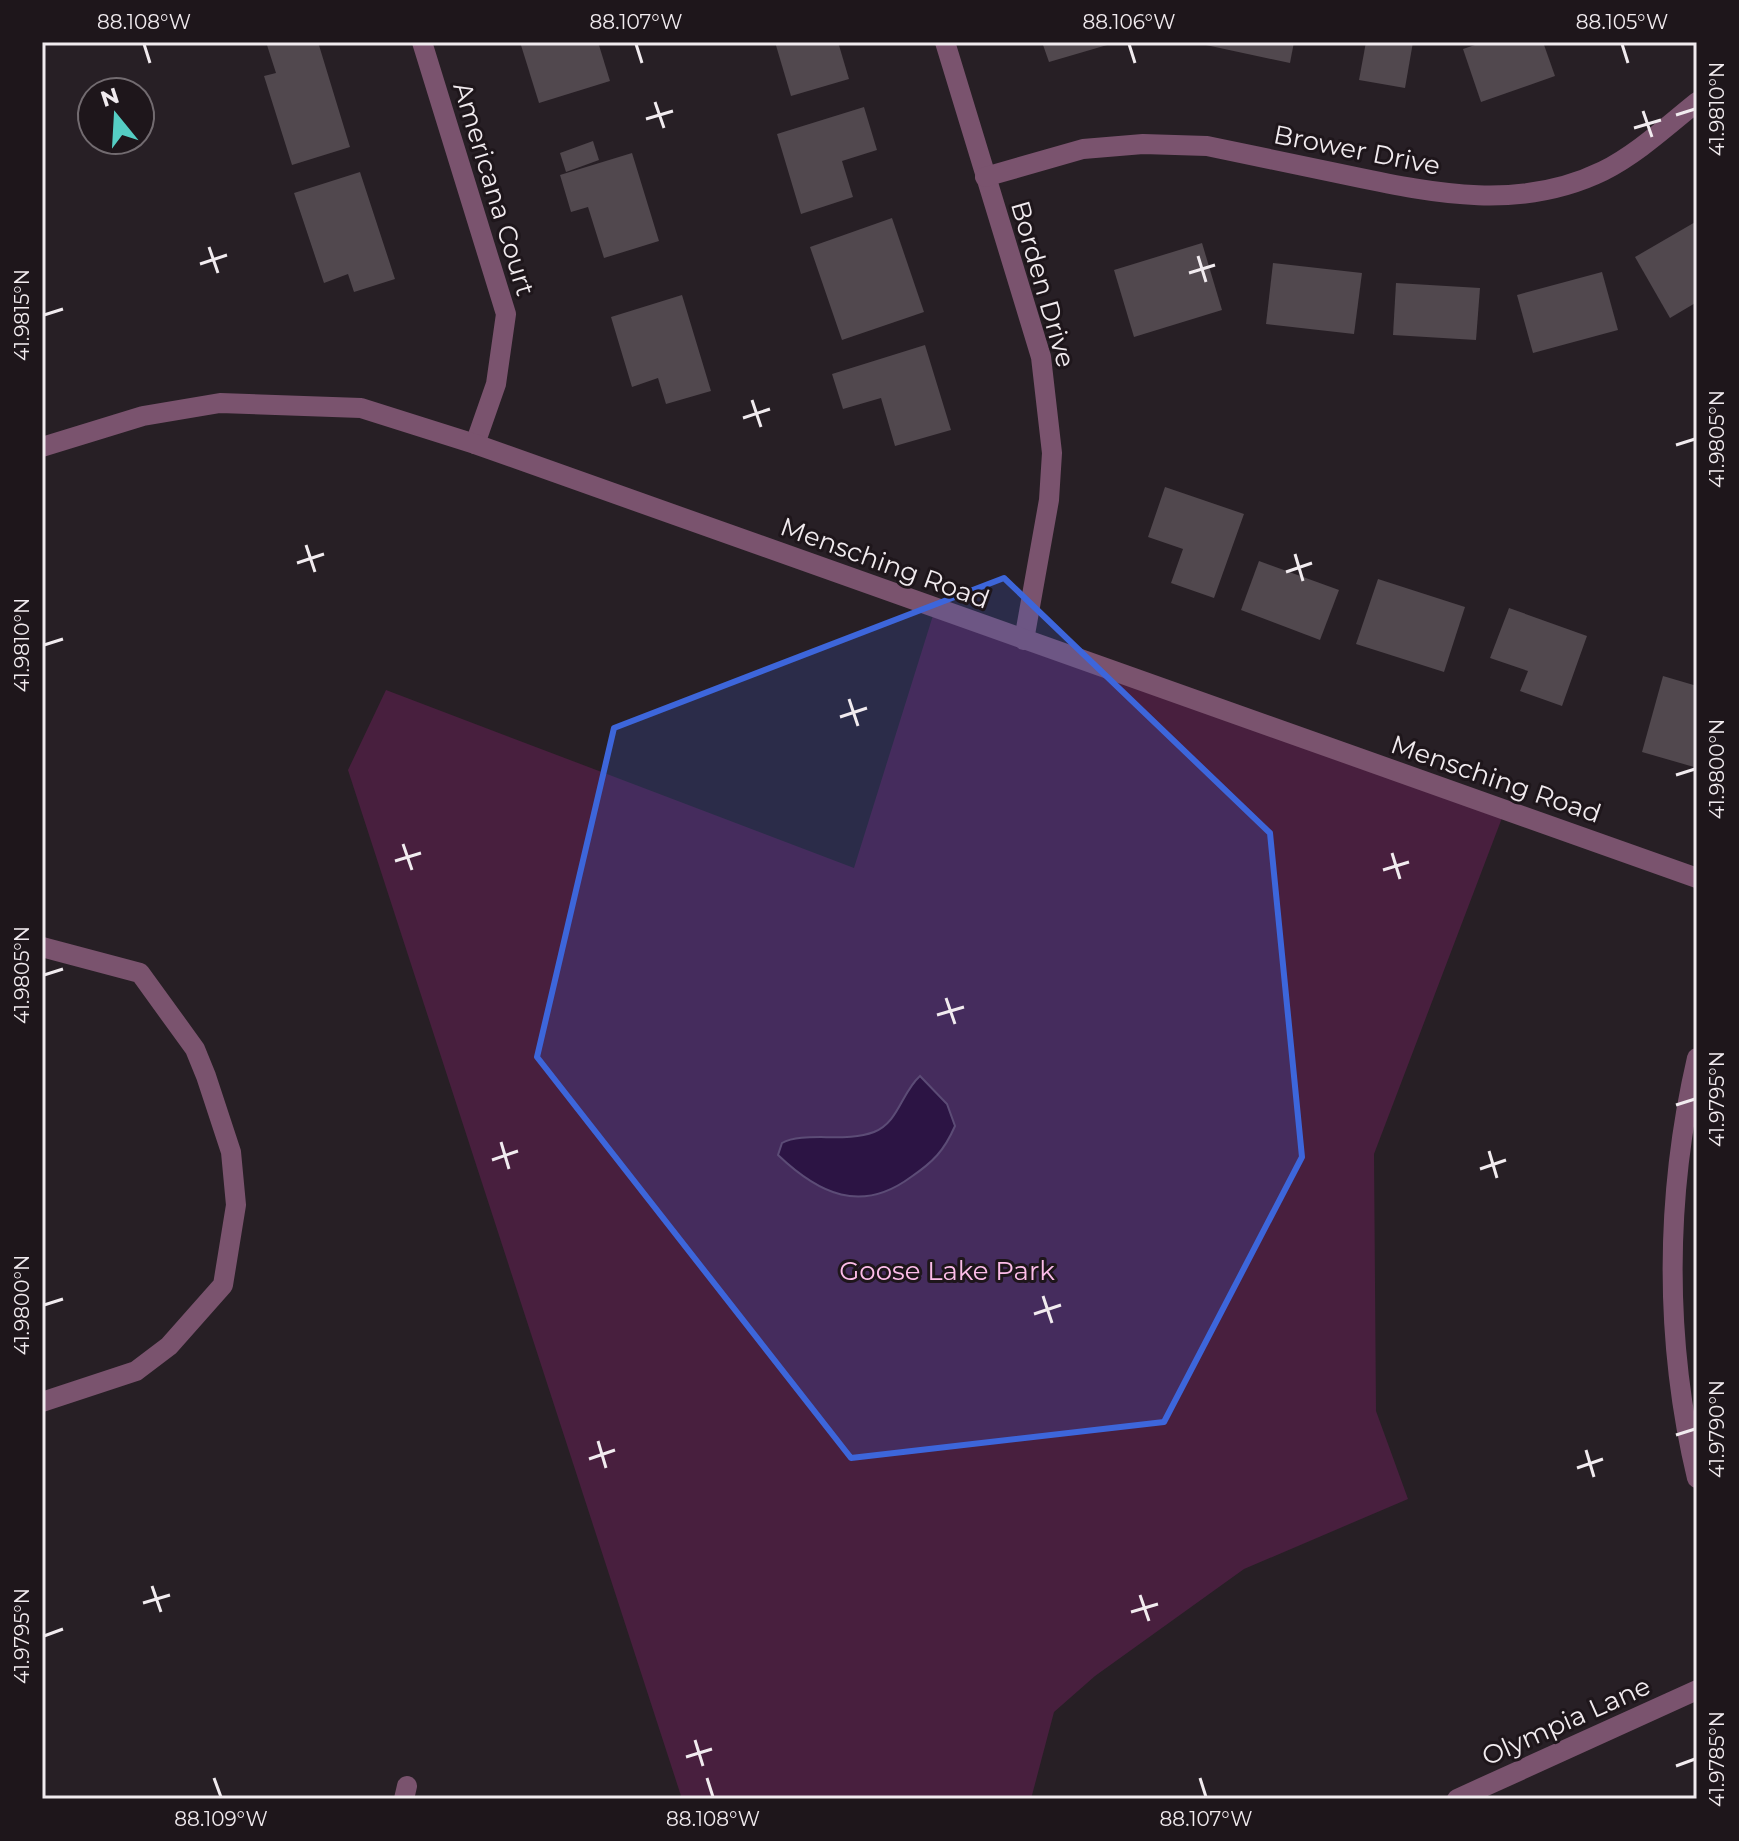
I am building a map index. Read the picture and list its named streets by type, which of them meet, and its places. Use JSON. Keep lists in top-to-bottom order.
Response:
{
  "streets": {
    "street": [
      "Brower Drive",
      "Americana Court",
      "Borden Drive",
      "Mensching Road",
      "Olympia Lane"
    ]
  },
  "crossings": [
    ["Brower Drive", "Borden Drive"],
    ["Americana Court", "Mensching Road"],
    ["Borden Drive", "Mensching Road"]
  ],
  "parks": ["Goose Lake Park"],
  "north": "top",
  "coordinates": [
    "88.108°W",
    "88.107°W",
    "88.106°W",
    "88.105°W",
    "41.9810°N",
    "41.9815°N",
    "41.9805°N",
    "41.9800°N",
    "41.9795°N",
    "41.9790°N",
    "41.9785°N",
    "88.109°W"
  ]
}
